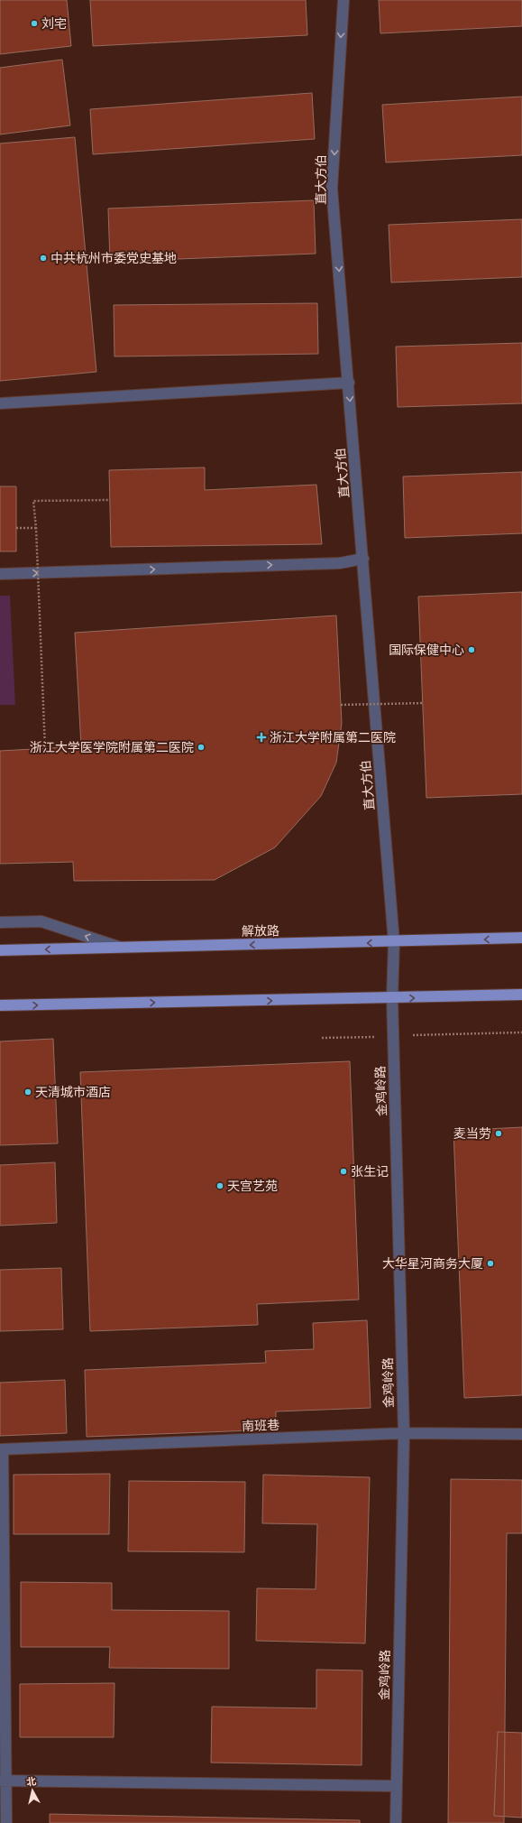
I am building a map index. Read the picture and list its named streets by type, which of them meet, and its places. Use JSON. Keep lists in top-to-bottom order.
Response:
{
  "streets": {
    "main road": ["解放路"],
    "street": ["直大方伯", "金鸡岭路", "南班巷"]
  },
  "crossings": [
    ["直大方伯", "解放路"],
    ["直大方伯", "金鸡岭路"],
    ["解放路", "金鸡岭路"],
    ["金鸡岭路", "南班巷"]
  ],
  "one_way": ["直大方伯"],
  "places": {
    "other": [
      "刘宅",
      "中共杭州市委党史基地",
      "国际保健中心",
      "浙江大学医学院附属第二医院",
      "天清城市酒店",
      "麦当劳",
      "张生记",
      "天宫艺苑",
      "大华星河商务大厦"
    ],
    "health": ["浙江大学附属第二医院"]
  },
  "north": "top"
}
